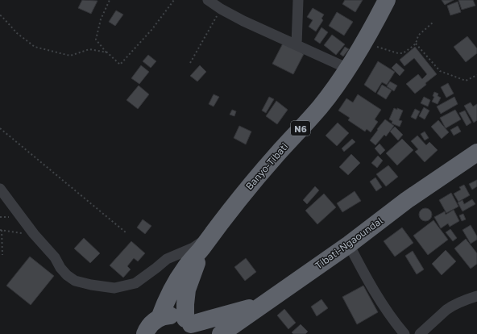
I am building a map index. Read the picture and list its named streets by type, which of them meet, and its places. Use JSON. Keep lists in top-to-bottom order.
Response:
{
  "streets": {
    "highway": ["N6", "Banyo-Tibati", "Tibati-Ngaoundal"]
  }
}
